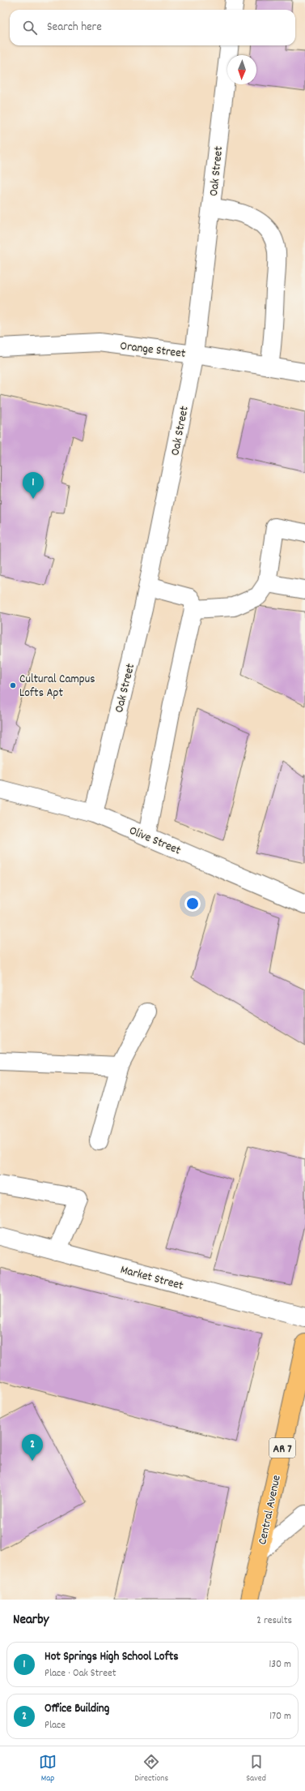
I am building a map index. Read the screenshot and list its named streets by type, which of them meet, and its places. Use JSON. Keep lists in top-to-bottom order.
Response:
{
  "streets": {
    "main road": ["AR 7", "Central Avenue"],
    "street": [
      "Oak Street",
      "Orange Street",
      "Olive Street",
      "Market Street"
    ]
  },
  "crossings": [
    ["Oak Street", "Orange Street"],
    ["Oak Street", "Olive Street"]
  ],
  "places": ["Cultural Campus Lofts Apt"],
  "north": "bottom",
  "page": {
    "search": "Search here",
    "pins": ["1", "2"],
    "heading": ["Nearby", "2 results"],
    "list": [
      {
        "mark": "1",
        "name": "Hot Springs High School Lofts",
        "note": "Place · Oak Street",
        "value": "130 m"
      },
      {
        "mark": "2",
        "name": "Office Building",
        "note": "Place",
        "value": "170 m"
      }
    ],
    "nav": ["Map", "Directions", "Saved"]
  }
}
